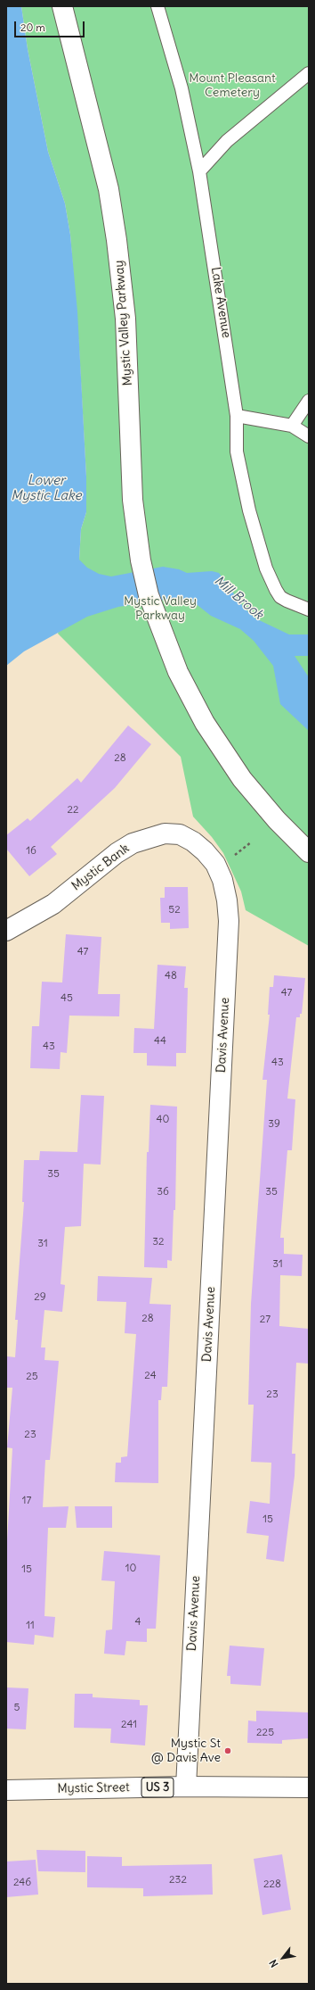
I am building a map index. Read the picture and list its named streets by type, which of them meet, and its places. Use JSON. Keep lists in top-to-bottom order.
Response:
{
  "streets": {
    "main road": [
      "Mystic Valley Parkway",
      "Mystic Bank",
      "Davis Avenue",
      "US 3",
      "Mystic Street"
    ],
    "lane": ["Lake Avenue"]
  },
  "crossings": [
    ["Mystic Bank", "Davis Avenue"],
    ["Davis Avenue", "Mystic Street"]
  ],
  "water": ["Lower Mystic Lake", "Mill Brook"],
  "parks": ["Mount Pleasant Cemetery", "Mystic Valley Parkway"],
  "places": ["Mystic St @ Davis Ave"],
  "house_numbers": [
    "28",
    "22",
    "16",
    "52",
    "47",
    "48",
    "47",
    "45",
    "44",
    "43",
    "43",
    "40",
    "39",
    "35",
    "36",
    "35",
    "32",
    "31",
    "31",
    "29",
    "28",
    "27",
    "24",
    "25",
    "23",
    "23",
    "17",
    "15",
    "10",
    "15",
    "4",
    "11",
    "5",
    "241",
    "225",
    "232",
    "246",
    "228"
  ],
  "scale_bar": "20 m",
  "north": "bottom left"
}
